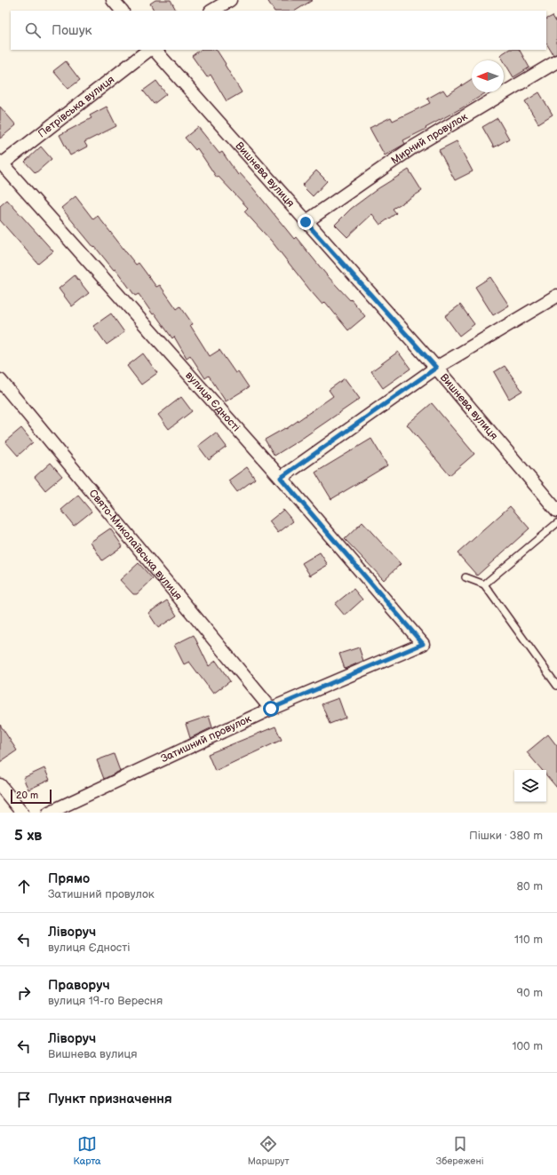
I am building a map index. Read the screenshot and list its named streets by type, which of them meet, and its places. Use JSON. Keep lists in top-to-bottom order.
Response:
{
  "streets": {
    "street": [
      "Петрівська вулиця",
      "Мирний провулок",
      "Вишнева вулиця",
      "вулиця Єдності",
      "Свято-Миколаївська вулиця",
      "Затишний провулок"
    ]
  },
  "crossings": [
    ["Петрівська вулиця", "вулиця Єдності"],
    ["Мирний провулок", "Вишнева вулиця"],
    ["вулиця Єдності", "Затишний провулок"],
    ["Свято-Миколаївська вулиця", "Затишний провулок"]
  ],
  "scale_bar": "20 m",
  "north": "left",
  "page": {
    "search": "Пошук",
    "scale": "20 m",
    "heading": ["5 хв", "Пішки · 380 m"],
    "list": [
      ["Прямо", "Затишний провулок", "80 m"],
      ["Ліворуч", "вулиця Єдності", "110 m"],
      ["Праворуч", "вулиця 19-го Вересня", "90 m"],
      ["Ліворуч", "Вишнева вулиця", "100 m"],
      "Пункт призначення"
    ],
    "nav": ["Карта", "Маршрут", "Збережені"]
  }
}
